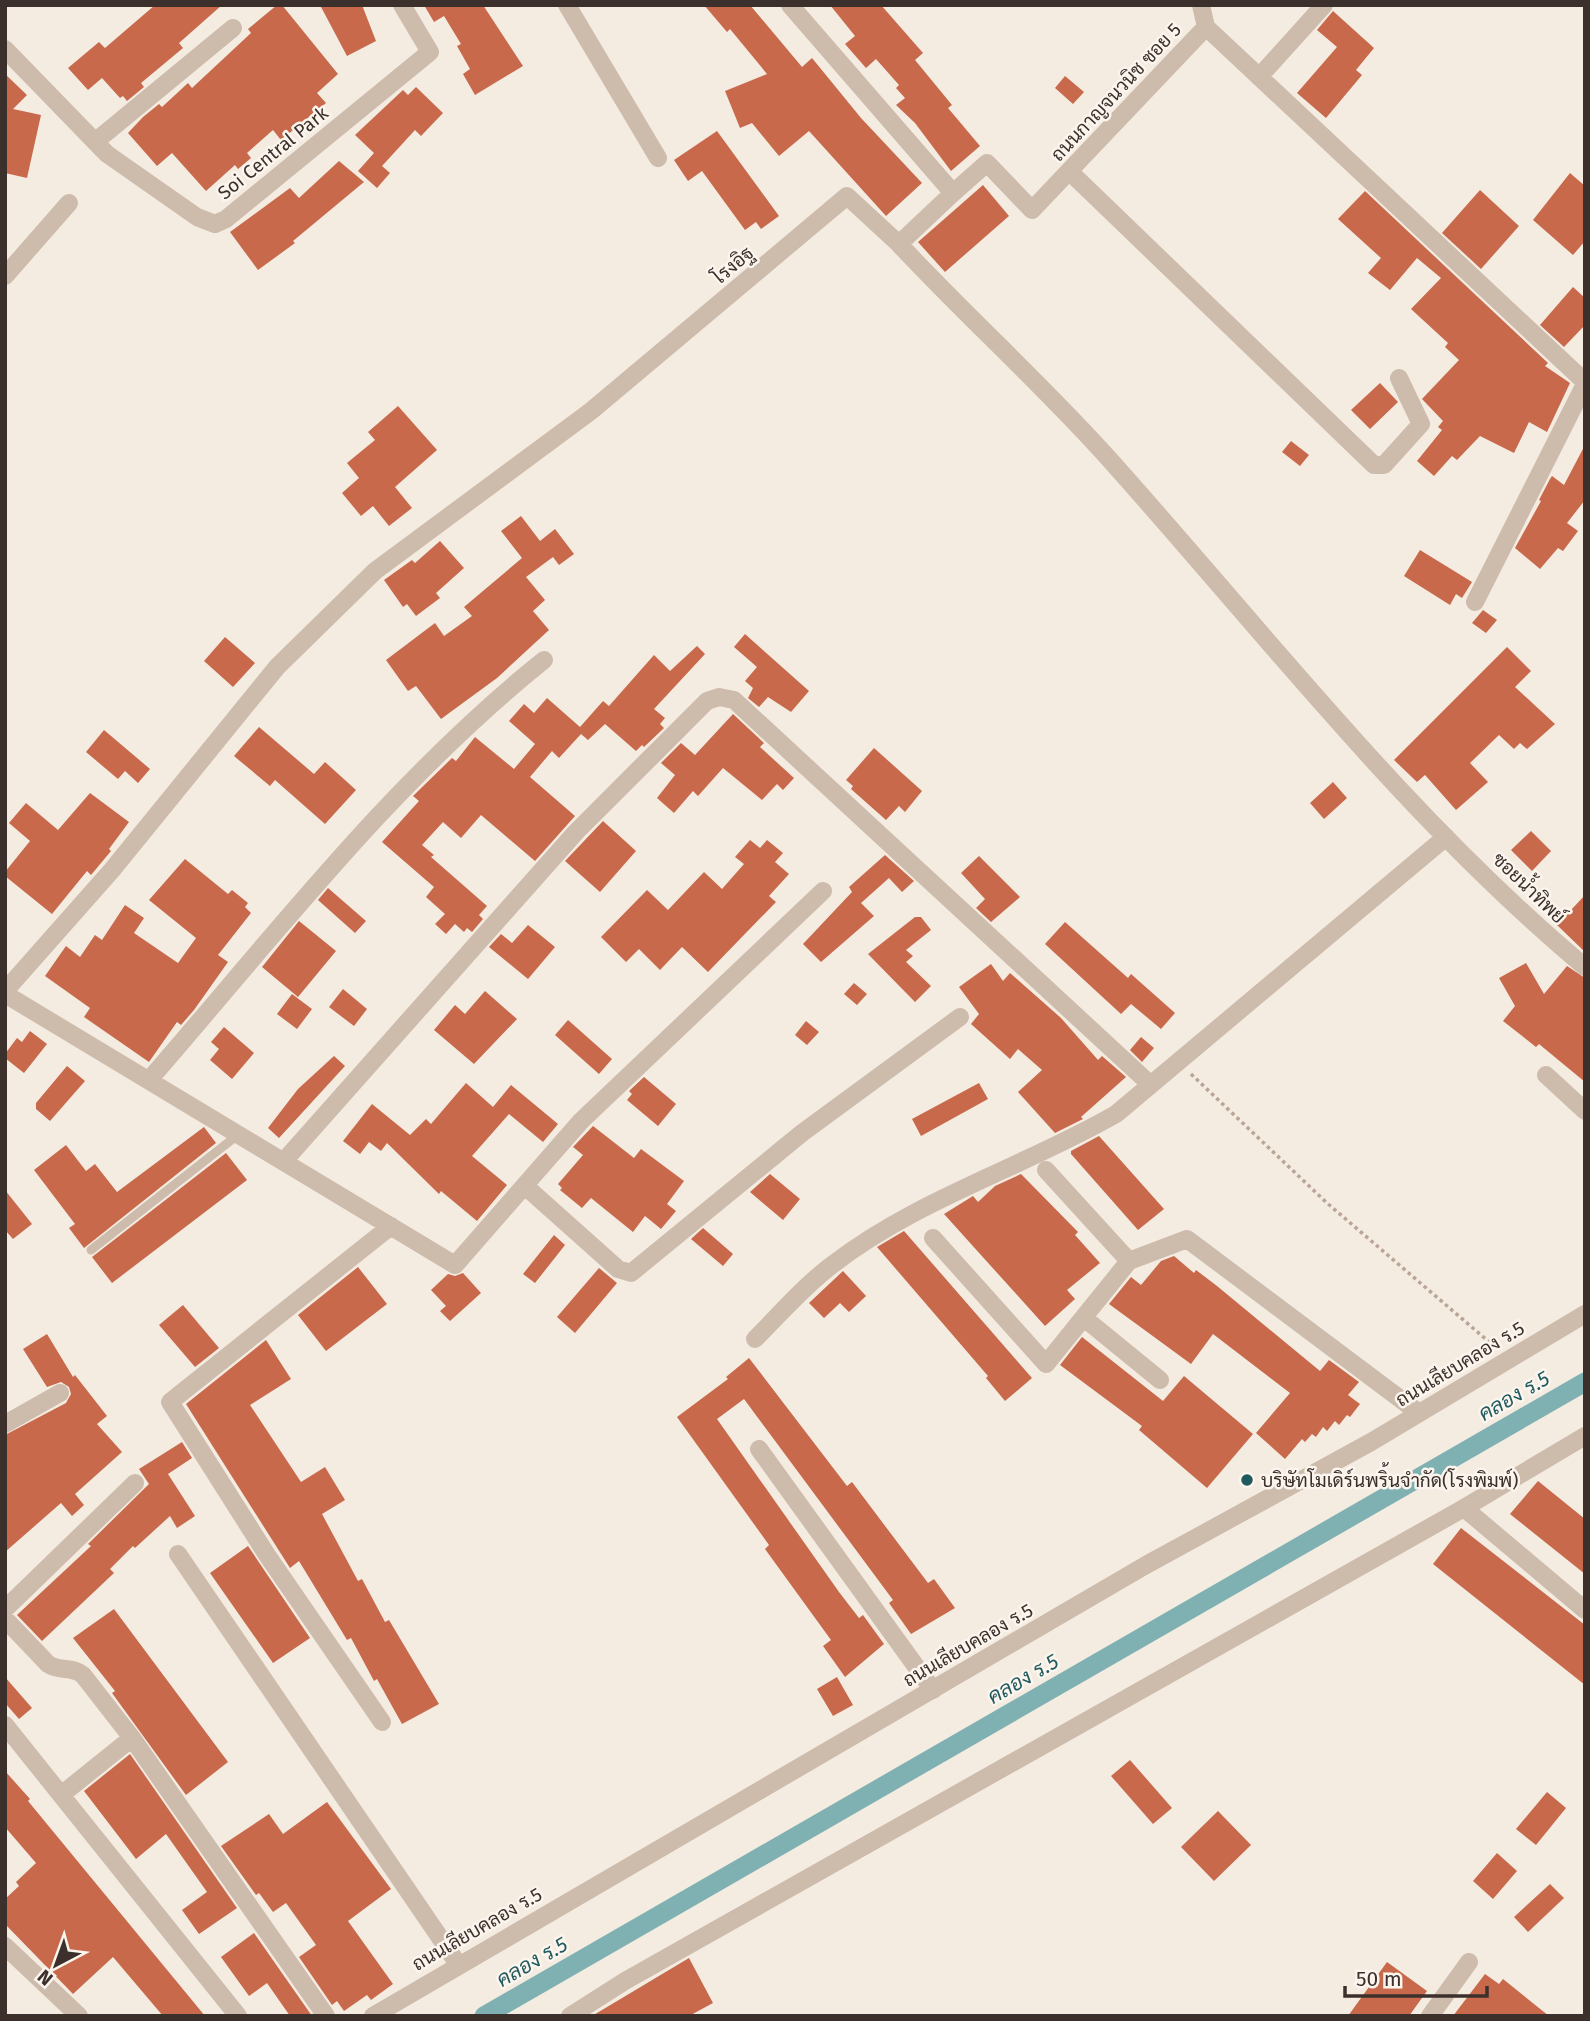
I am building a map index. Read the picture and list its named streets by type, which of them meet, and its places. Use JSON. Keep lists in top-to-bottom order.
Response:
{
  "streets": {
    "street": [
      "ถนนกาญจนวนิช ซอย 5",
      "Soi Central Park",
      "โรงอิฐ",
      "ซอยน้ำทิพย์",
      "ถนนเลียบคลอง ร.5"
    ]
  },
  "crossings": [
    ["โรงอิฐ", "ซอยน้ำทิพย์"]
  ],
  "water": ["คลอง ร.5"],
  "places": ["บริษัทโมเดิร์นพริ้นจำกัด(โรงพิมพ์)"],
  "scale_bar": "50 m",
  "north": "bottom left"
}
